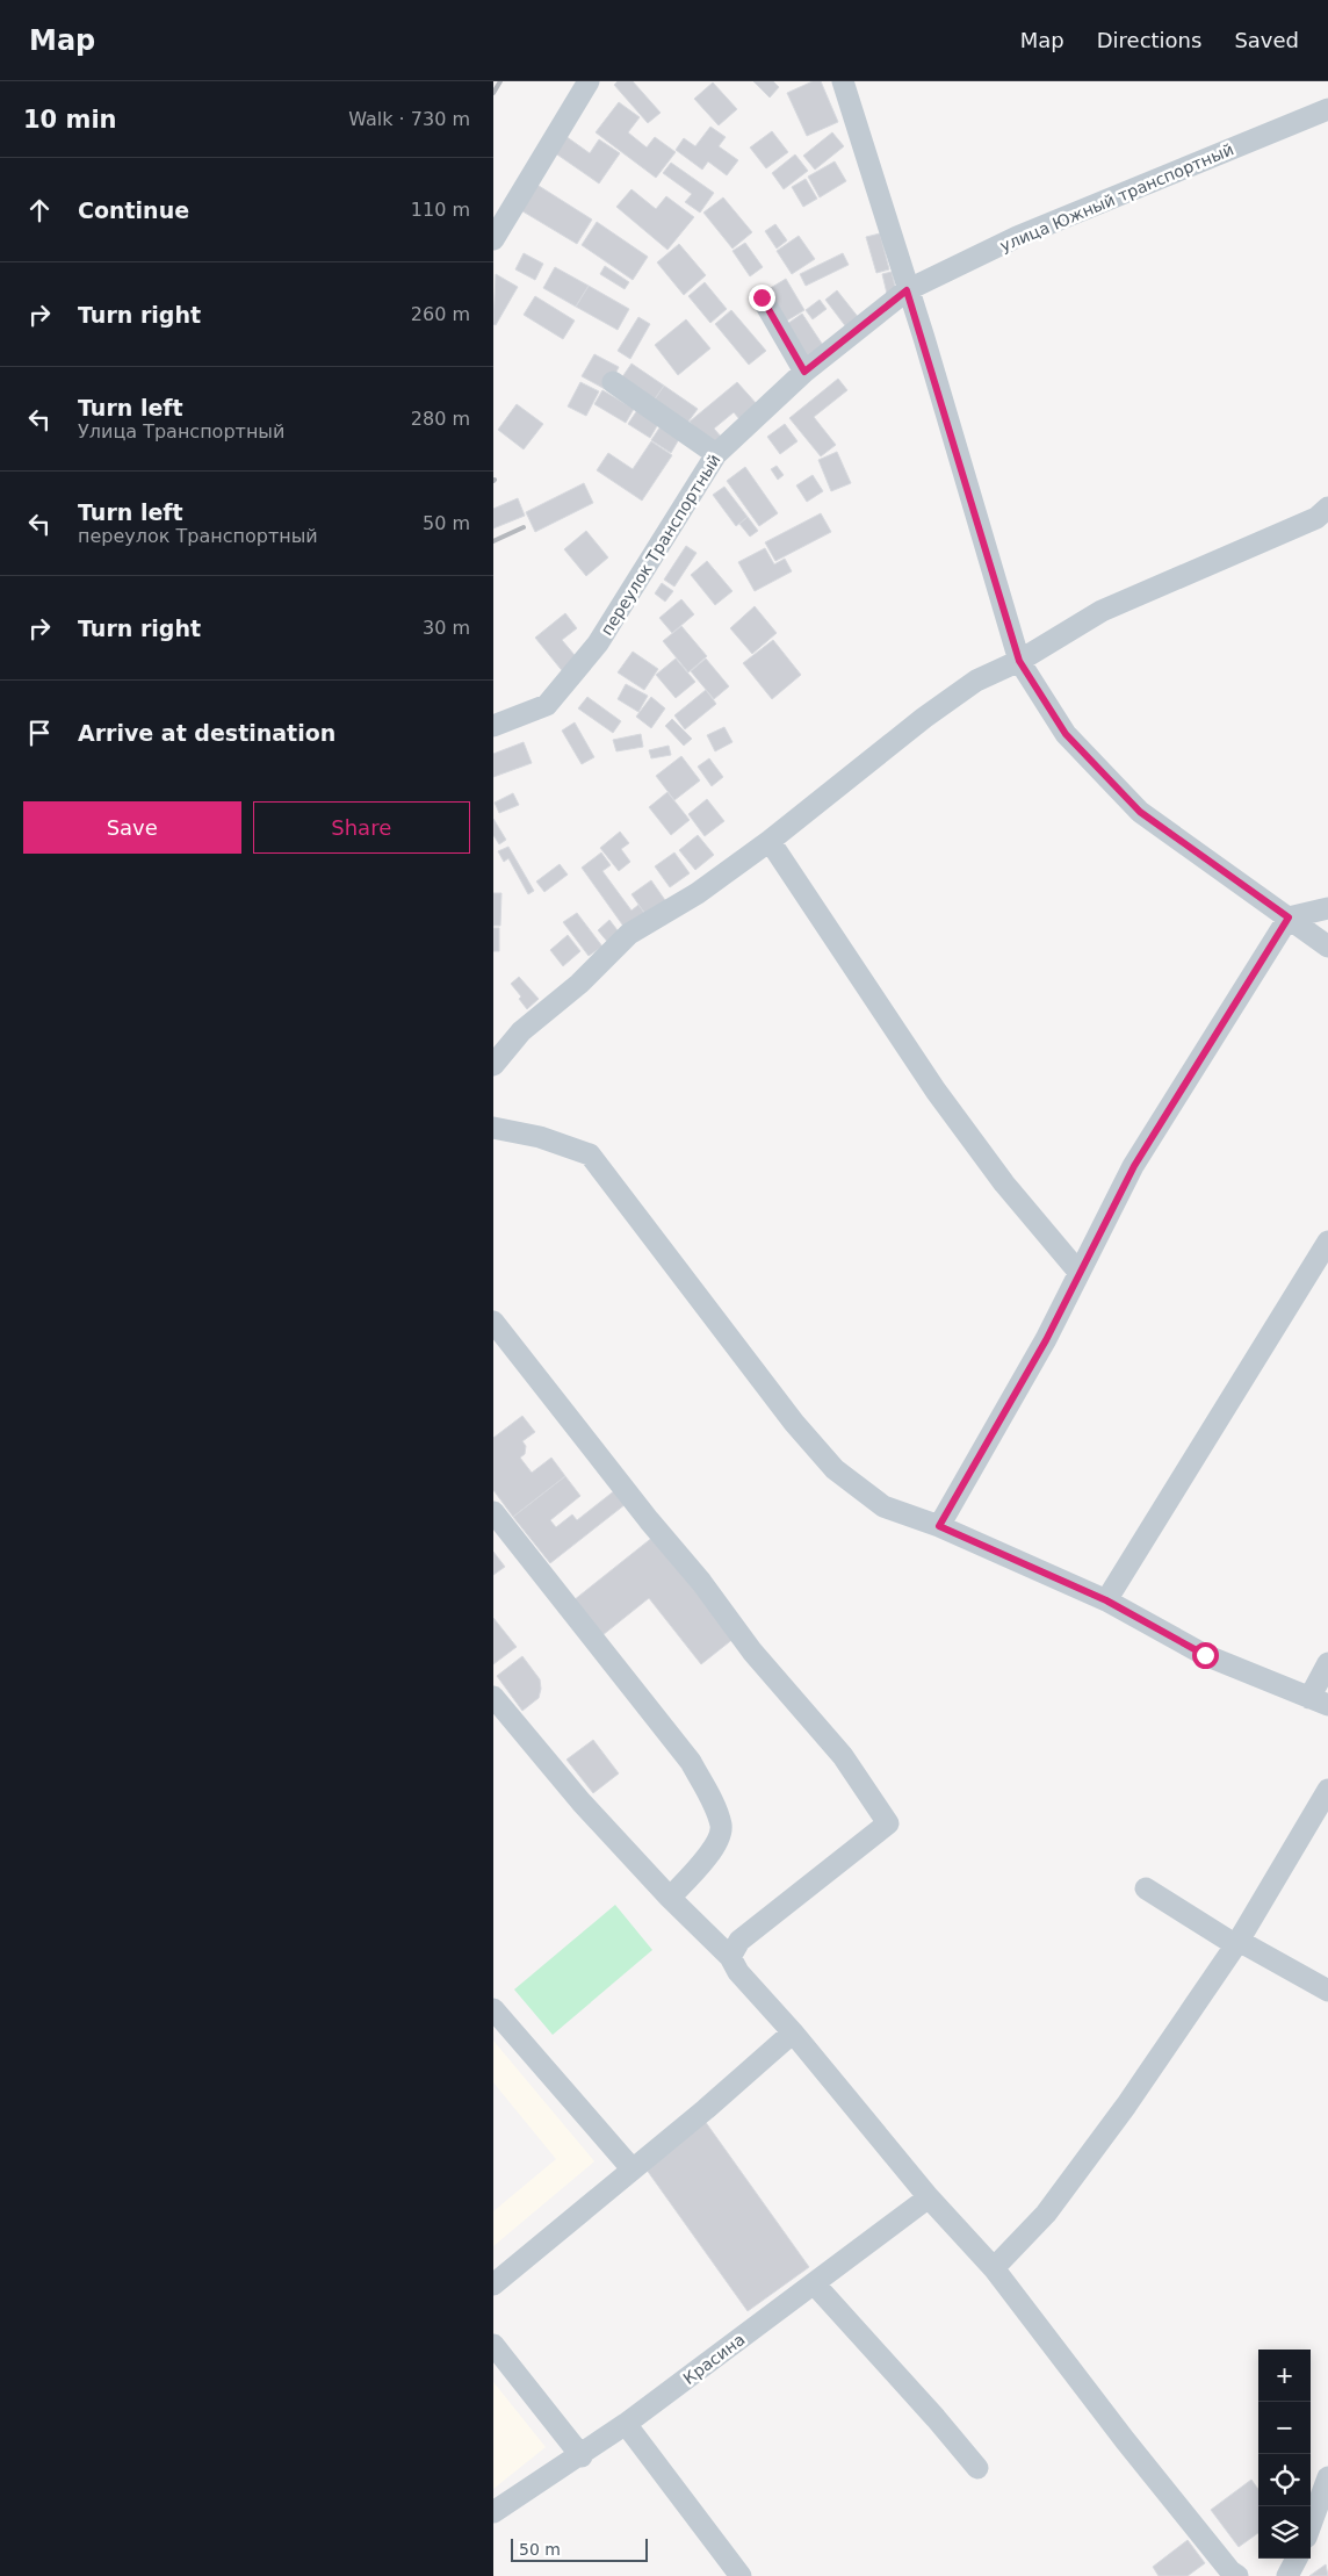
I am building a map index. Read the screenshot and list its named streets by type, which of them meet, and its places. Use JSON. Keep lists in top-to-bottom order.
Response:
{
  "streets": {
    "street": ["улица Южный транспортный", "переулок Транспортный", "Красина"]
  },
  "crossings": [
    ["улица Южный транспортный", "переулок Транспортный"]
  ],
  "scale_bar": "50 m",
  "page": {
    "header": "Map",
    "nav": ["Map", "Directions", "Saved"],
    "heading": ["10 min", "Walk · 730 m"],
    "list": [
      ["Continue", "110 m"],
      ["Turn right", "260 m"],
      ["Turn left", "Улица Транспортный", "280 m"],
      ["Turn left", "переулок Транспортный", "50 m"],
      ["Turn right", "30 m"],
      "Arrive at destination"
    ],
    "buttons": ["Save", "Share"],
    "map_buttons": ["+", "−"],
    "scale": "50 m"
  }
}
